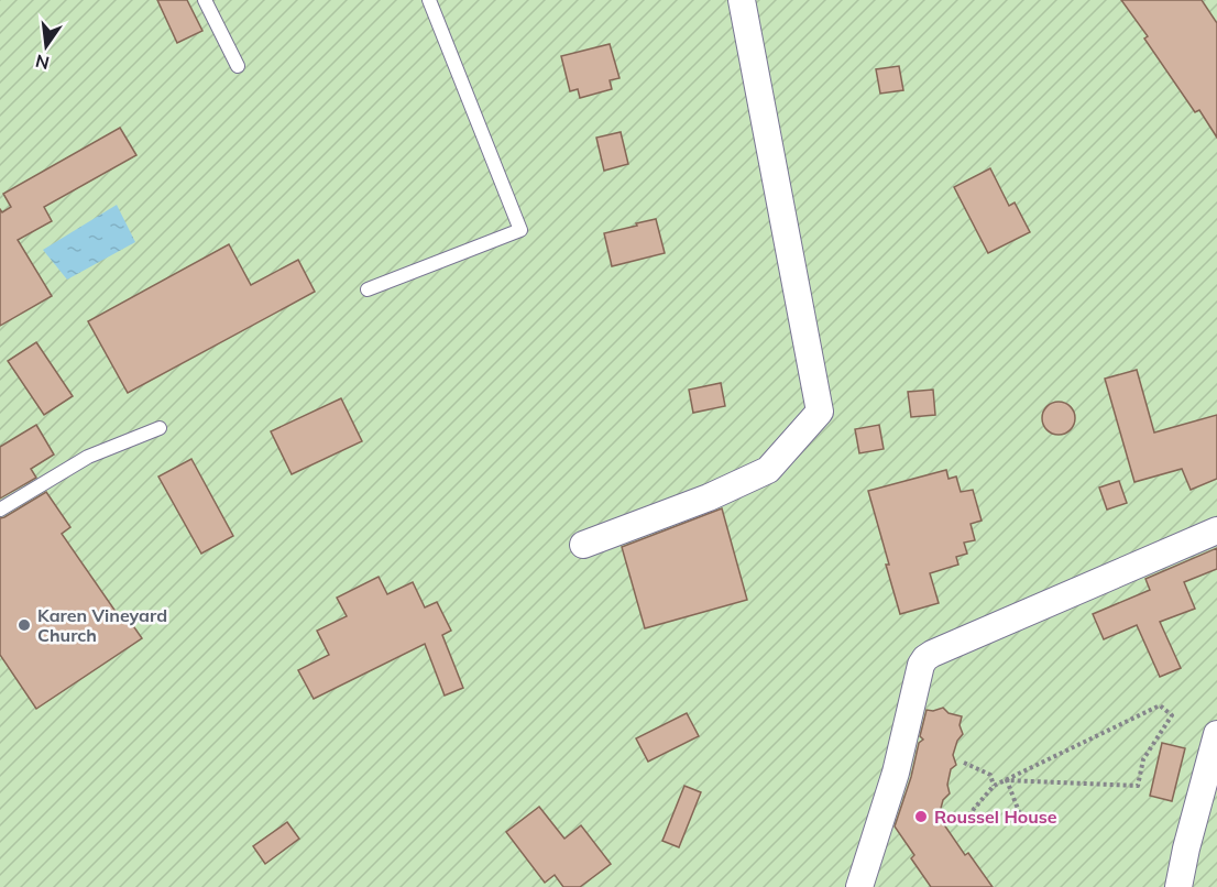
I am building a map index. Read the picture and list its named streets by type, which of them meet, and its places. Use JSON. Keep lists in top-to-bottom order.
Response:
{
  "places": ["Karen Vineyard Church", "Roussel House"],
  "north": "bottom"
}
